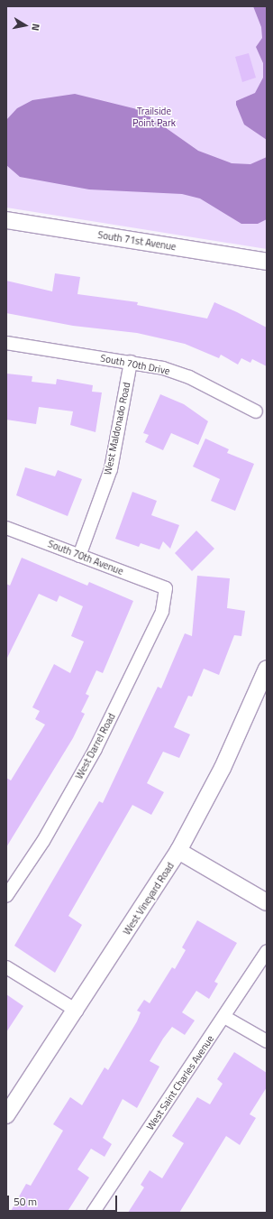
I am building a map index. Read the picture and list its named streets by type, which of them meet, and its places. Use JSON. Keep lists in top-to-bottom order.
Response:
{
  "streets": {
    "street": [
      "South 71st Avenue",
      "South 70th Drive",
      "West Maldonado Road",
      "South 70th Avenue",
      "West Darrel Road",
      "West Vineyard Road",
      "West Saint Charles Avenue"
    ]
  },
  "crossings": [
    ["South 70th Drive", "West Maldonado Road"],
    ["West Maldonado Road", "South 70th Avenue"],
    ["South 70th Avenue", "West Darrel Road"]
  ],
  "parks": ["Trailside Point Park"],
  "scale_bar": "50 m",
  "north": "right"
}
